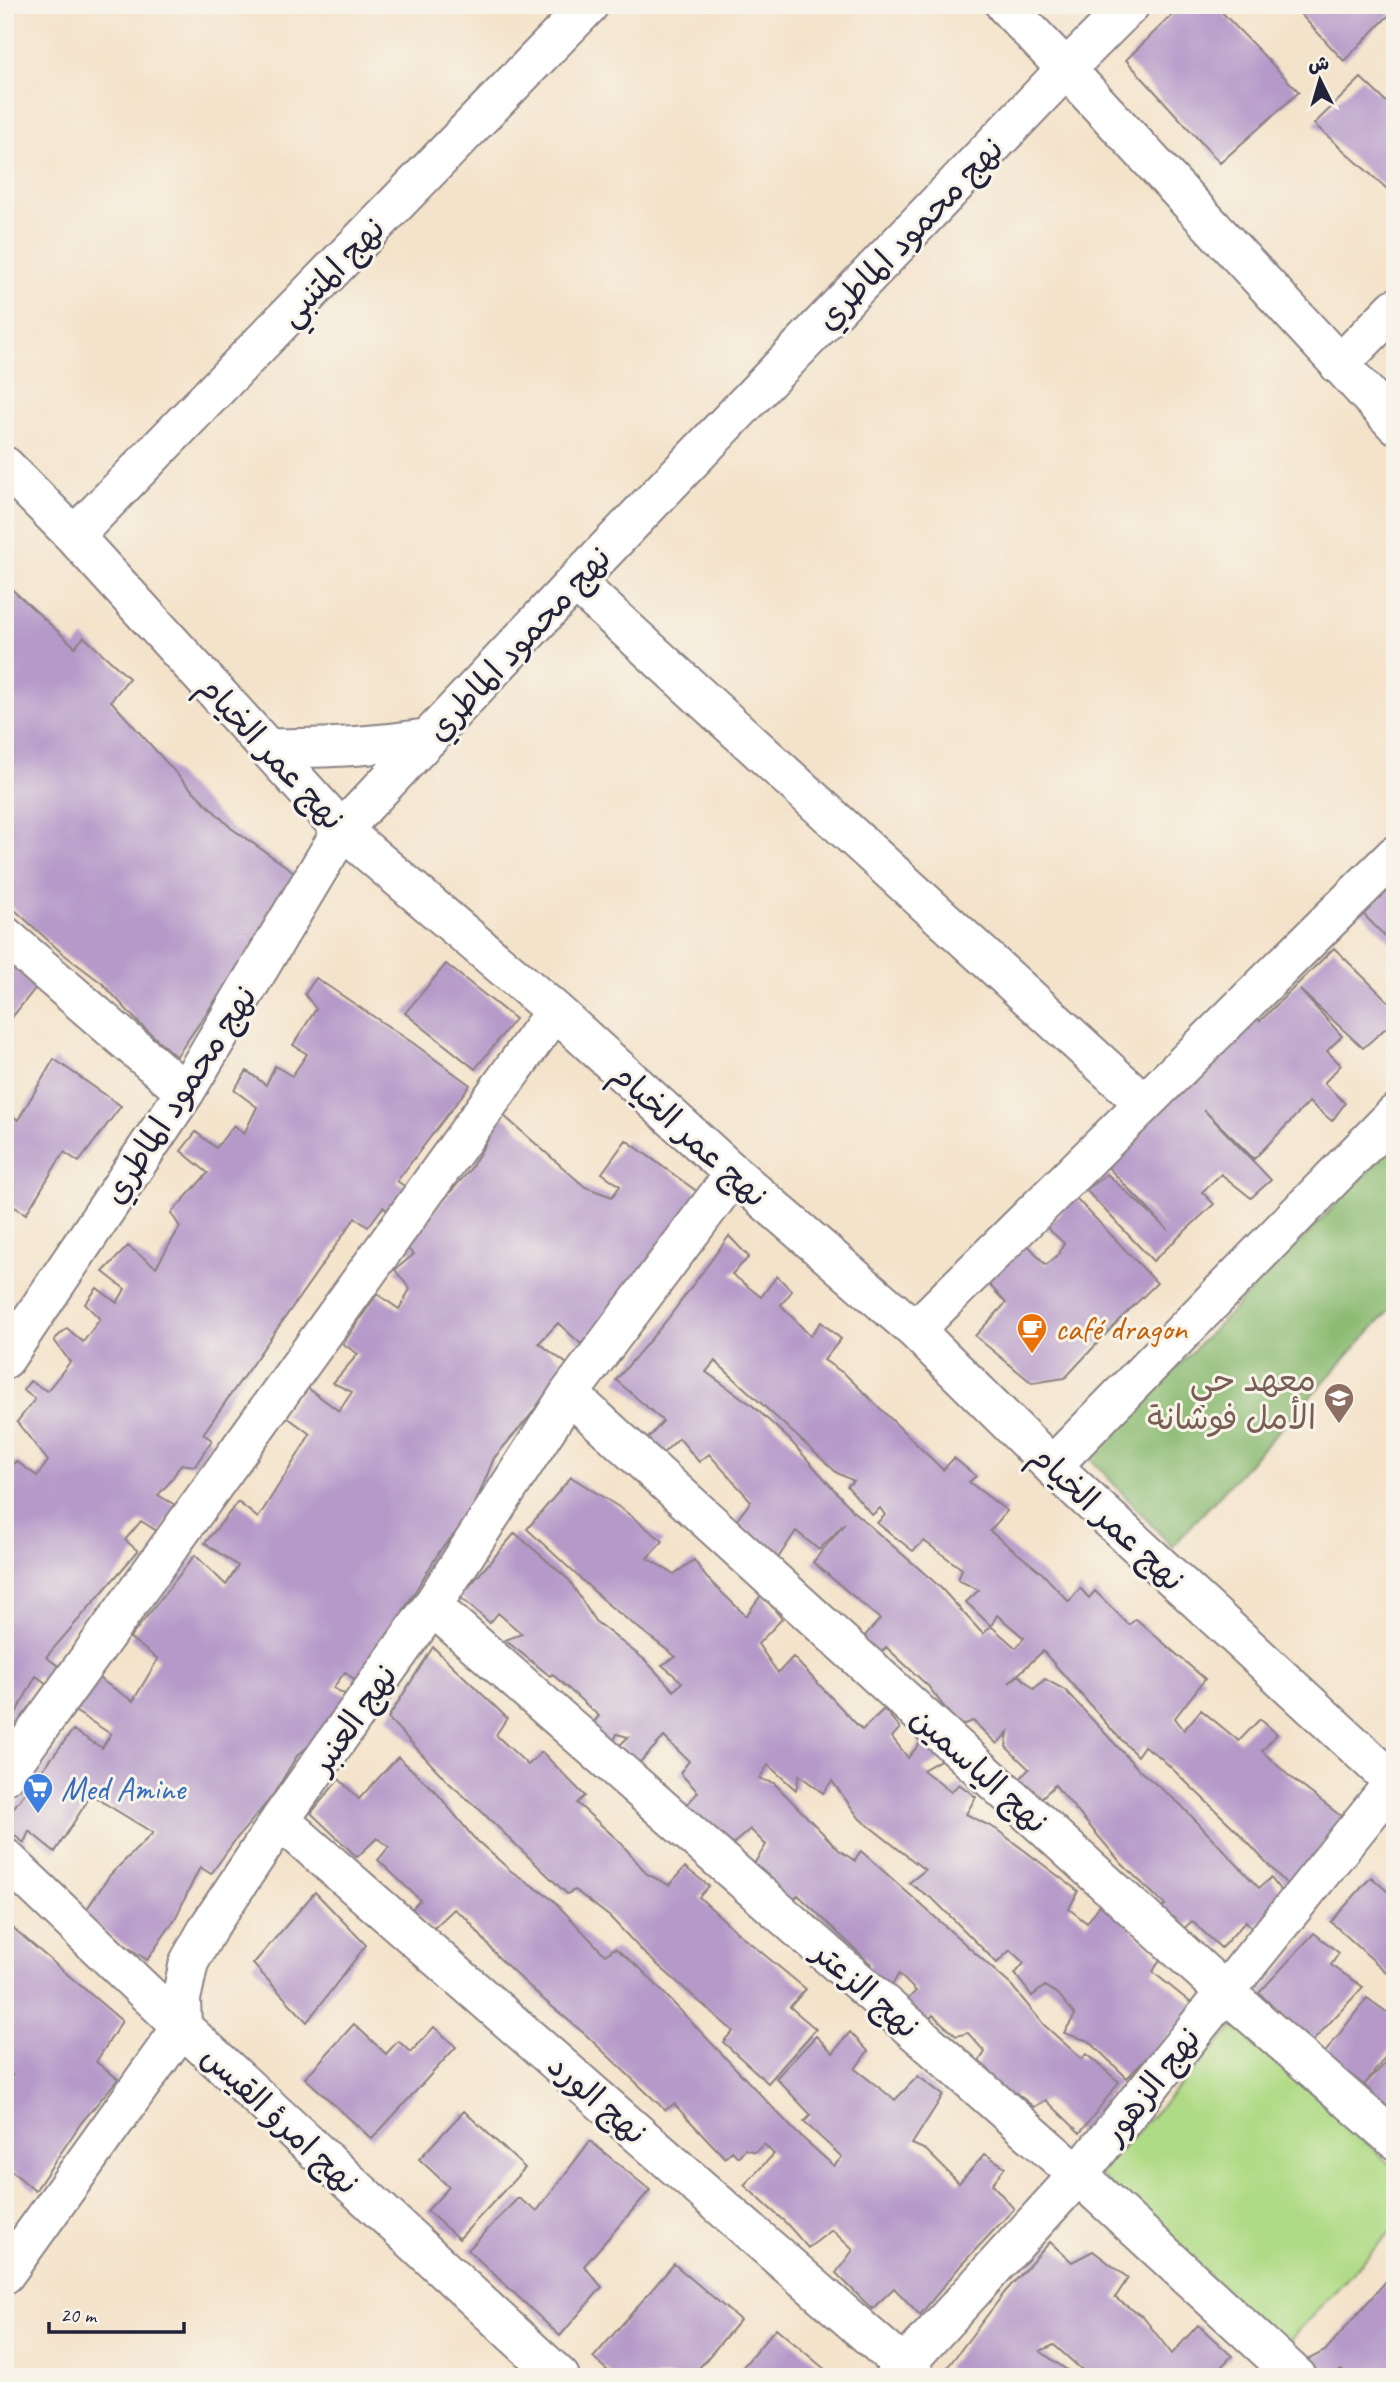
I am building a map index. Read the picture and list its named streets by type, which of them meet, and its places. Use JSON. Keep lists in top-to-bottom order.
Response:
{
  "streets": {
    "street": [
      "نهج محمود الماطري",
      "نهج المتنبي",
      "نهج عمر الخيام",
      "نهج العنبر",
      "نهج الياسمين",
      "نهج الزعتر",
      "نهج الزهور",
      "نهج الورد",
      "نهج امرؤ القيس"
    ]
  },
  "crossings": [
    ["نهج محمود الماطري", "نهج عمر الخيام"],
    ["نهج المتنبي", "نهج عمر الخيام"],
    ["نهج عمر الخيام", "نهج العنبر"],
    ["نهج عمر الخيام", "نهج الزهور"],
    ["نهج العنبر", "نهج الياسمين"],
    ["نهج العنبر", "نهج الزعتر"],
    ["نهج العنبر", "نهج الورد"],
    ["نهج العنبر", "نهج امرؤ القيس"],
    ["نهج الياسمين", "نهج الزهور"],
    ["نهج الزعتر", "نهج الزهور"],
    ["نهج الزهور", "نهج الورد"]
  ],
  "places": {
    "cafe": ["café dragon"],
    "school or university": ["معهد حي الأمل فوشانة"],
    "supermarket": ["Med Amine"]
  },
  "scale_bar": "20 m",
  "north": "top"
}
